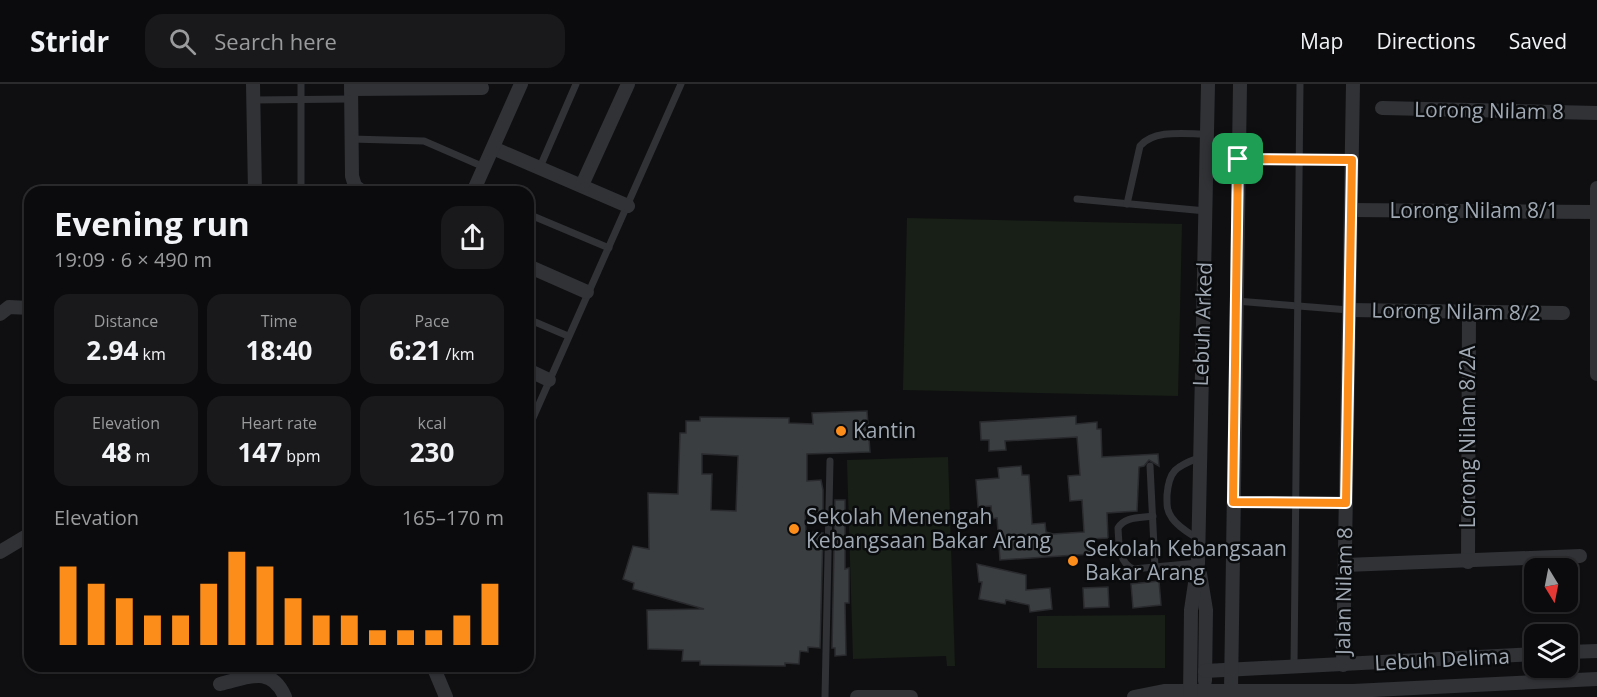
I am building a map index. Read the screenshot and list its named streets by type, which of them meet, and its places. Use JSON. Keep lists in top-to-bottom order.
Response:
{
  "streets": {
    "street": [
      "Lorong Nilam 8",
      "Lorong Nilam 8/1",
      "Lorong Nilam 8/2",
      "Lebuh Arked",
      "Lorong Nilam 8/2A",
      "Jalan Nilam 8",
      "Lebuh Delima"
    ]
  },
  "crossings": [
    ["Lorong Nilam 8/1", "Jalan Nilam 8"],
    ["Lorong Nilam 8/2", "Lorong Nilam 8/2A"],
    ["Lorong Nilam 8/2", "Jalan Nilam 8"],
    ["Lebuh Arked", "Lebuh Delima"],
    ["Jalan Nilam 8", "Lebuh Delima"]
  ],
  "places": ["Kantin", "Sekolah Menengah Kebangsaan Bakar Arang", "Sekolah Kebangsaan Bakar Arang"],
  "north": "bottom",
  "page": {
    "header": "Stridr",
    "search": "Search here",
    "nav": ["Map", "Directions", "Saved"],
    "heading": ["Evening run", "19:09 · 6 × 490 m"],
    "stats": [
      ["Distance", "2.94 km"],
      ["Time", "18:40"],
      ["Pace", "6:21 /km"],
      ["Elevation", "48 m"],
      ["Heart rate", "147 bpm"],
      ["kcal", "230"]
    ],
    "chart": ["Elevation", "165–170 m"]
  }
}
